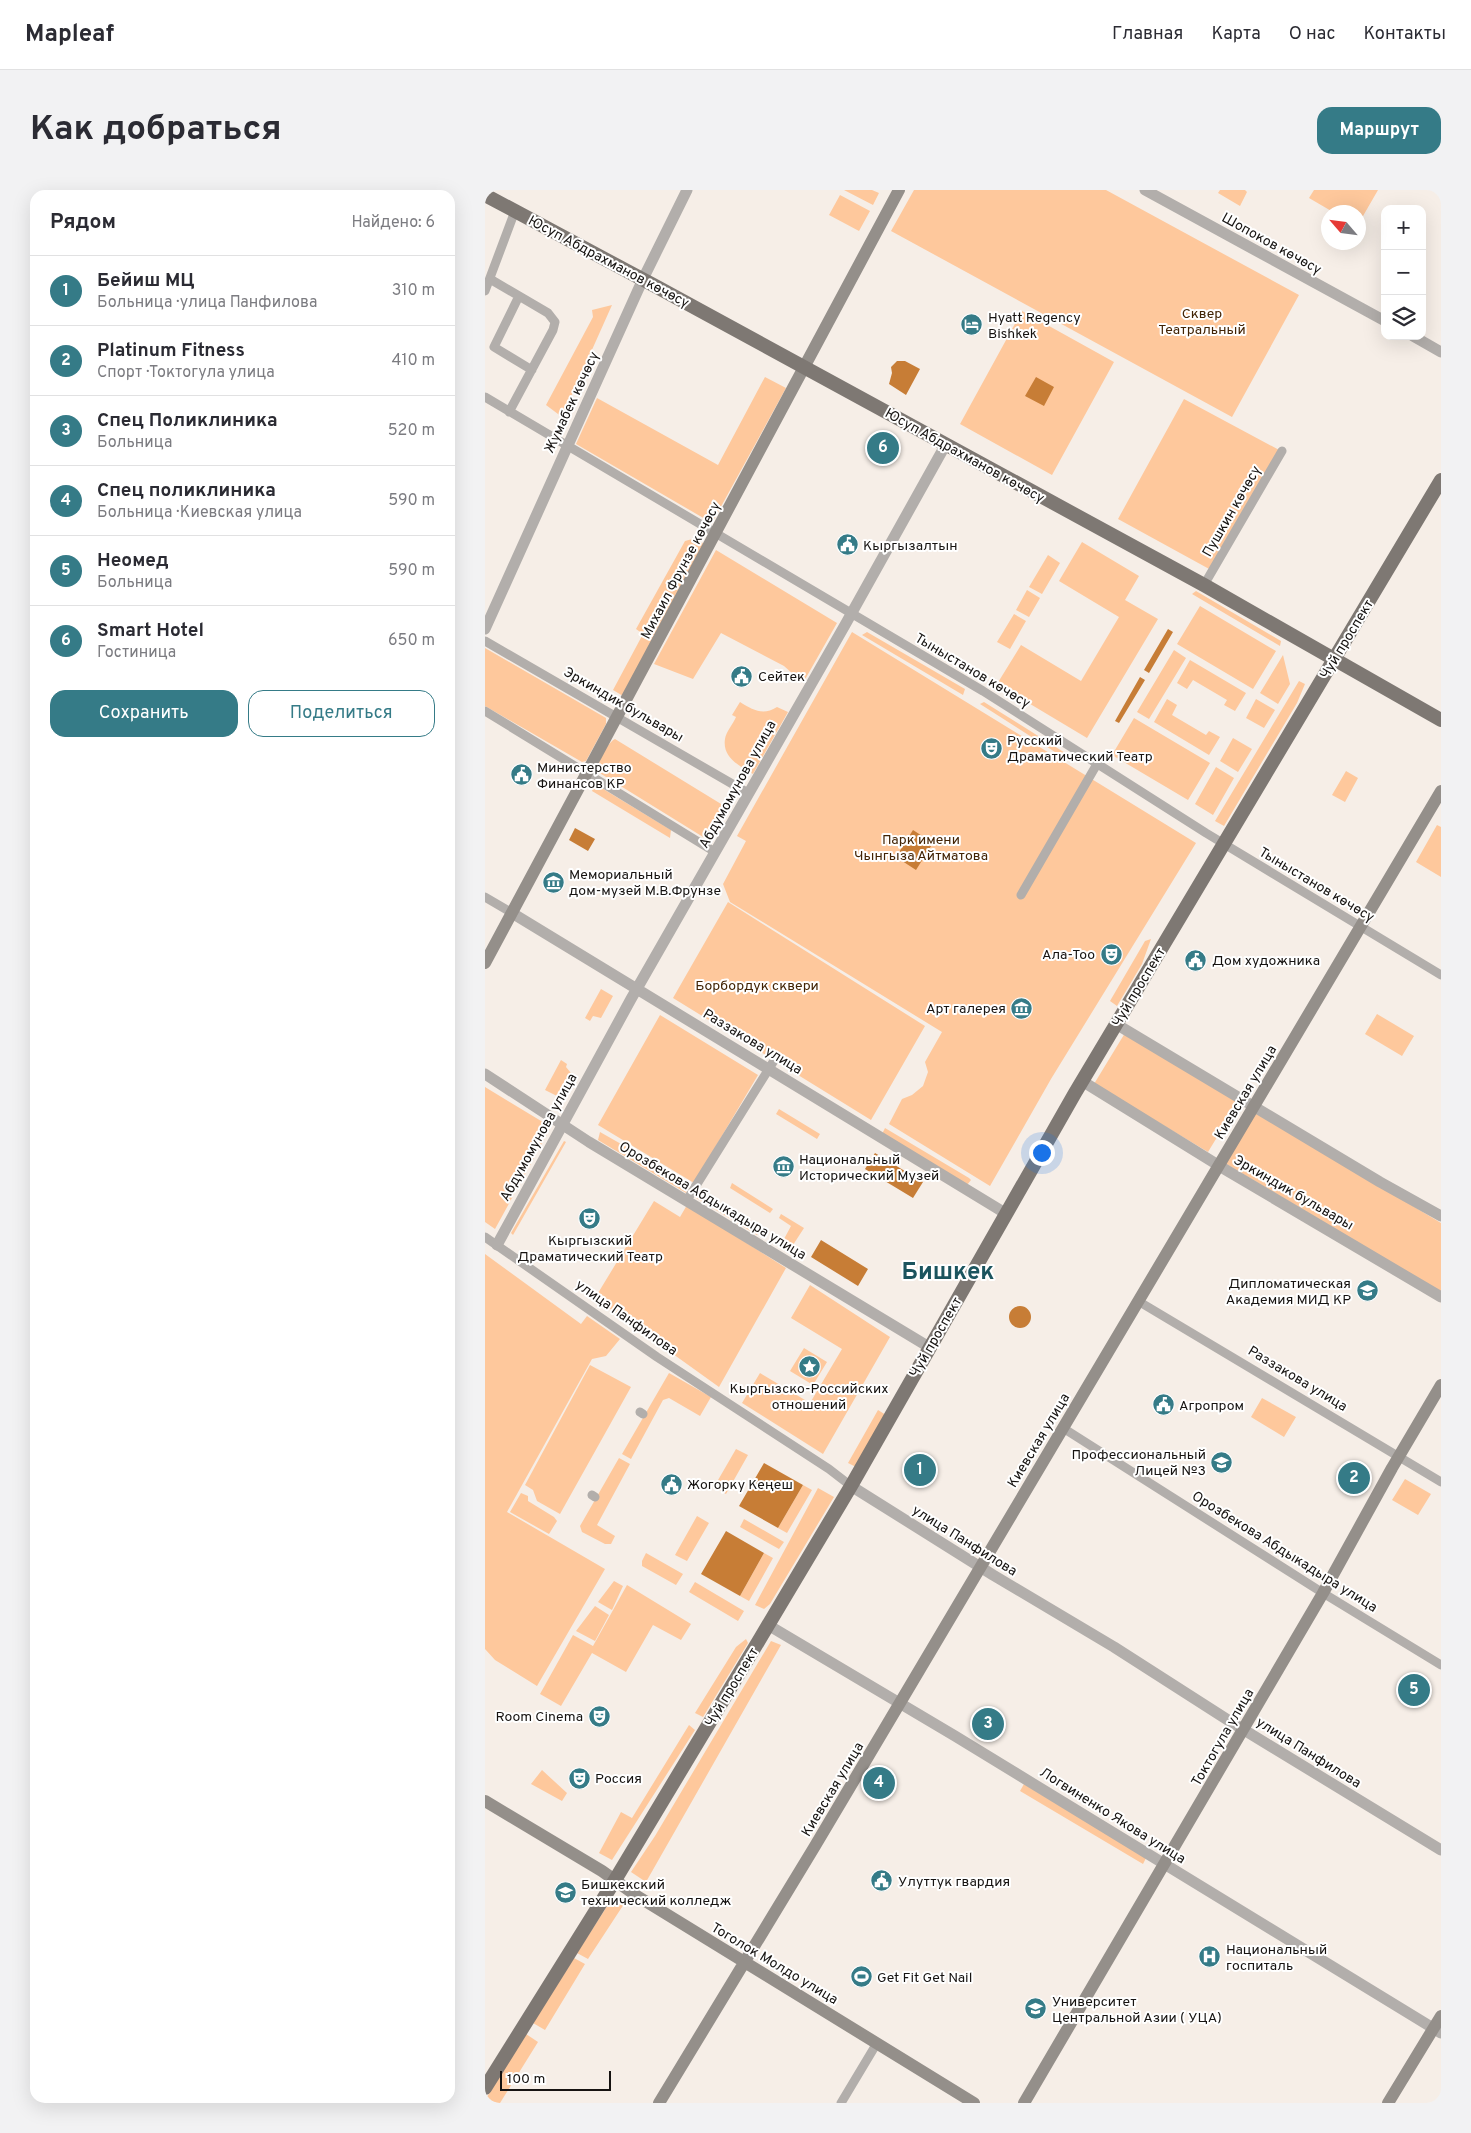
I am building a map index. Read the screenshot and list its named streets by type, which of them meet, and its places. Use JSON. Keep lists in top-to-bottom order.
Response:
{
  "streets": {
    "main road": [
      "Юсуп Абдрахманов көчөсү",
      "Михаил Фрунзе көчөсү",
      "Чуй проспект",
      "Киевская улица",
      "Токтогула улица",
      "Тоголок Молдо улица"
    ],
    "street": [
      "Шопоков көчөсү",
      "Жумабек көчөсү",
      "Пушкин көчөсү",
      "Тыныстанов көчөсү",
      "Эркиндик бульвары",
      "Абдумомунова улица",
      "Раззакова улица",
      "Орозбекова Абдыкадыра улица",
      "улица Панфилова",
      "Логвиненко Якова улица"
    ]
  },
  "crossings": [
    ["Юсуп Абдрахманов көчөсү", "Жумабек көчөсү"],
    ["Юсуп Абдрахманов көчөсү", "Пушкин көчөсү"],
    ["Юсуп Абдрахманов көчөсү", "Михаил Фрунзе көчөсү"],
    ["Юсуп Абдрахманов көчөсү", "Чуй проспект"],
    ["Юсуп Абдрахманов көчөсү", "Абдумомунова улица"],
    ["Жумабек көчөсү", "Тыныстанов көчөсү"],
    ["Михаил Фрунзе көчөсү", "Тыныстанов көчөсү"],
    ["Михаил Фрунзе көчөсү", "Эркиндик бульвары"],
    ["Михаил Фрунзе көчөсү", "Раззакова улица"],
    ["Чуй проспект", "Тыныстанов көчөсү"],
    ["Чуй проспект", "Эркиндик бульвары"],
    ["Чуй проспект", "Раззакова улица"],
    ["Чуй проспект", "Орозбекова Абдыкадыра улица"],
    ["Чуй проспект", "улица Панфилова"],
    ["Чуй проспект", "Логвиненко Якова улица"],
    ["Чуй проспект", "Тоголок Молдо улица"],
    ["Тыныстанов көчөсү", "Абдумомунова улица"],
    ["Тыныстанов көчөсү", "Киевская улица"],
    ["Эркиндик бульвары", "Абдумомунова улица"],
    ["Эркиндик бульвары", "Киевская улица"],
    ["Абдумомунова улица", "Раззакова улица"],
    ["Абдумомунова улица", "Орозбекова Абдыкадыра улица"],
    ["Абдумомунова улица", "улица Панфилова"],
    ["Раззакова улица", "Киевская улица"],
    ["Раззакова улица", "Токтогула улица"],
    ["Киевская улица", "Орозбекова Абдыкадыра улица"],
    ["Киевская улица", "улица Панфилова"],
    ["Киевская улица", "Логвиненко Якова улица"],
    ["Киевская улица", "Тоголок Молдо улица"],
    ["Орозбекова Абдыкадыра улица", "Токтогула улица"],
    ["улица Панфилова", "Токтогула улица"],
    ["Токтогула улица", "Логвиненко Якова улица"]
  ],
  "districts": ["Бишкек"],
  "parks": ["Сквер Театральный", "Парк имени Чынгыза Айтматова", "Борбордук сквери"],
  "places": {
    "hotel": ["Hyatt Regency Bishkek"],
    "public building": [
      "Кыргызалтын",
      "Сейтек",
      "Министерство Финансов КР",
      "Дом художника",
      "Агропром",
      "Жогорку Кеңеш",
      "Улуттук гвардия"
    ],
    "theatre": [
      "Русский Драматический Театр",
      "Ала-Тоо",
      "Кыргызский Драматический Театр",
      "Room Cinema",
      "Россия"
    ],
    "museum": ["Мемориальный дом-музей М.В.Фрунзе", "Арт галерея", "Национальный Исторический Музей"],
    "school or university": [
      "Дипломатическая Академия МИД КР",
      "Профессиональный Лицей №3",
      "Бишкекский технический колледж",
      "Университет Центральной Азии ( УЦА)"
    ],
    "place": ["Кыргызско-Российских отношений"],
    "hospital": ["Национальный госпиталь"],
    "sports": ["Get Fit Get Nail"]
  },
  "scale_bar": "100 m",
  "north": "top left",
  "page": {
    "header": "Mapleaf",
    "nav": [
      "Главная",
      "Карта",
      "О нас",
      "Контакты"
    ],
    "buttons": [
      "Маршрут",
      ["Сохранить", "Поделиться"]
    ],
    "title": "Как добраться",
    "heading": ["Рядом", "Найдено: 6"],
    "map_buttons": ["+", "−"],
    "list": [
      {
        "mark": "1",
        "name": "Бейиш МЦ",
        "note": "Больница · улица Панфилова",
        "value": "310 m"
      },
      {
        "mark": "2",
        "name": "Platinum Fitness",
        "note": "Спорт · Токтогула улица",
        "value": "410 m"
      },
      {
        "mark": "3",
        "name": "Спец Поликлиника",
        "note": "Больница",
        "value": "520 m"
      },
      {
        "mark": "4",
        "name": "Спец поликлиника",
        "note": "Больница · Киевская улица",
        "value": "590 m"
      },
      {
        "mark": "5",
        "name": "Неомед",
        "note": "Больница",
        "value": "590 m"
      },
      {
        "mark": "6",
        "name": "Smart Hotel",
        "note": "Гостиница",
        "value": "650 m"
      }
    ],
    "pins": [
      "6",
      "1",
      "2",
      "5",
      "3",
      "4"
    ],
    "scale": "100 m"
  }
}
